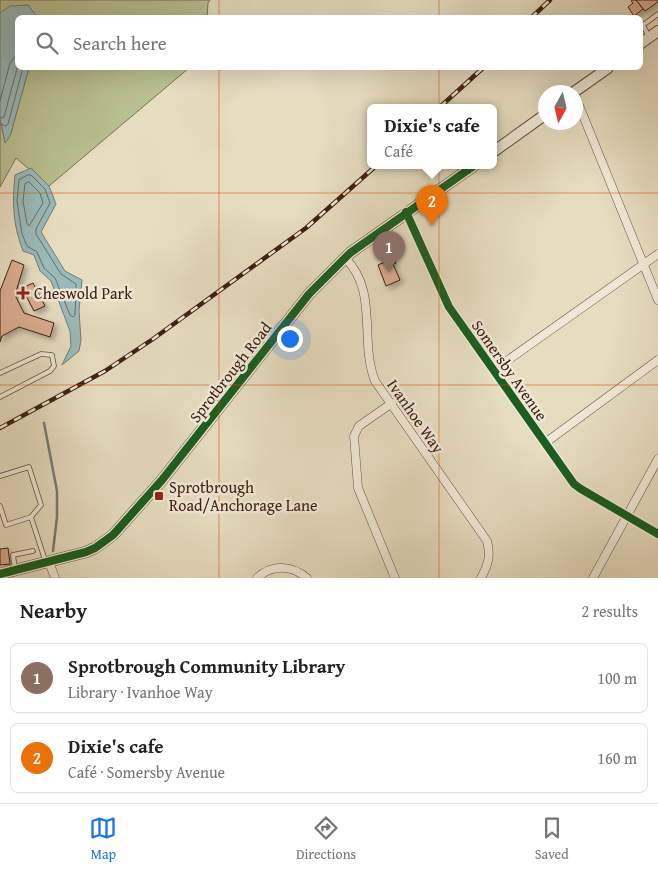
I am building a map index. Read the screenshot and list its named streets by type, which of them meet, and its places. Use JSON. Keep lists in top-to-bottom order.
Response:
{
  "streets": {
    "street": ["Somersby Avenue", "Sprotbrough Road", "Ivanhoe Way"]
  },
  "crossings": [
    ["Somersby Avenue", "Sprotbrough Road"],
    ["Sprotbrough Road", "Ivanhoe Way"]
  ],
  "places": {
    "health": ["Cheswold Park"],
    "transit": ["Sprotbrough Road/Anchorage Lane"]
  },
  "north": "bottom",
  "page": {
    "search": "Search here",
    "popup": ["Dixie's cafe", "Café"],
    "pins": ["2", "1"],
    "heading": ["Nearby", "2 results"],
    "list": [
      {
        "mark": "1",
        "name": "Sprotbrough Community Library",
        "note": "Library · Ivanhoe Way",
        "value": "100 m"
      },
      {
        "mark": "2",
        "name": "Dixie's cafe",
        "note": "Café · Somersby Avenue",
        "value": "160 m"
      }
    ],
    "nav": ["Map", "Directions", "Saved"]
  }
}
